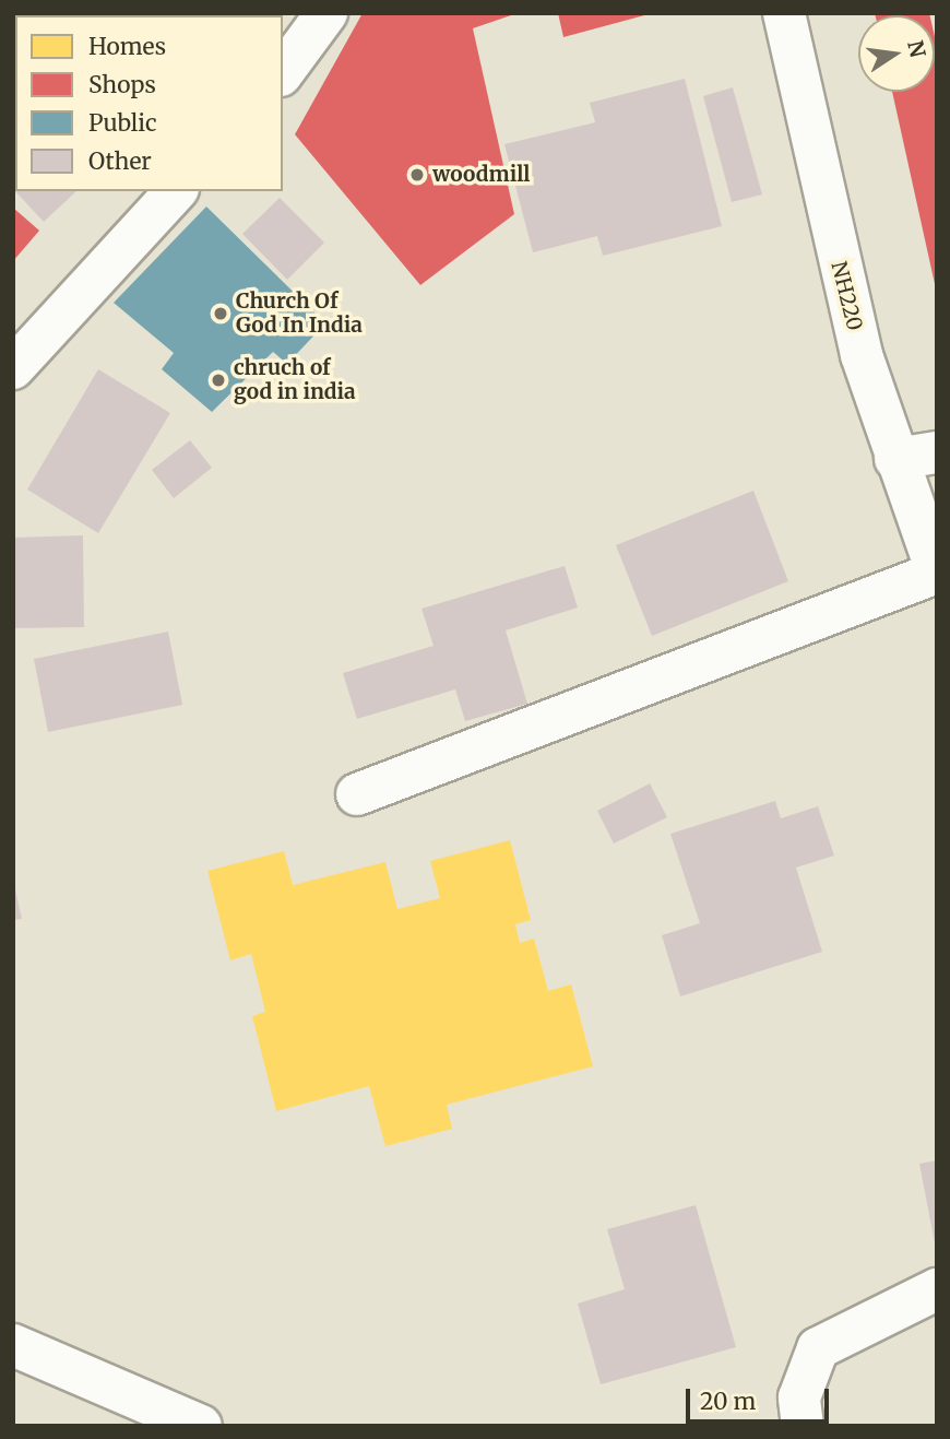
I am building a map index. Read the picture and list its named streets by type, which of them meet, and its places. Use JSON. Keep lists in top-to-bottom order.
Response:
{
  "streets": {
    "main road": ["NH220"]
  },
  "places": ["woodmill", "Church Of God In India", "chruch of god in india"],
  "legend": [
    "Homes",
    "Shops",
    "Public",
    "Other"
  ],
  "scale_bar": "20 m",
  "north": "right"
}
